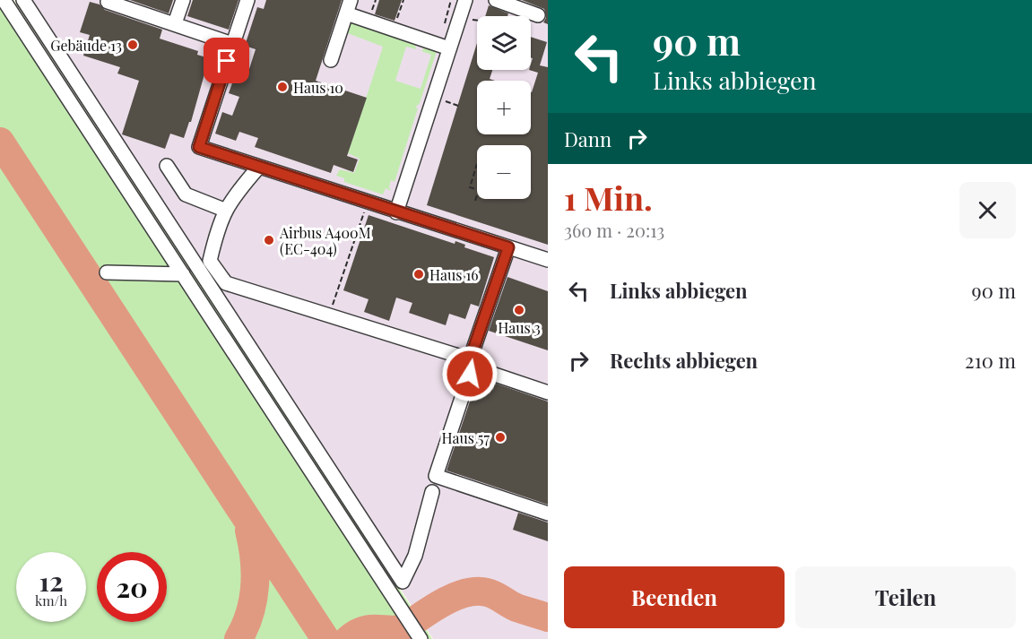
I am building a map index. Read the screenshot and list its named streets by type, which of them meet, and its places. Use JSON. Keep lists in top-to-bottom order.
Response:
{
  "places": [
    "Gebäude 13",
    "Haus 10",
    "Airbus A400M (EC-404)",
    "Haus 16",
    "Haus 3",
    "Haus 57"
  ],
  "page": {
    "turn": ["90 m", "Links abbiegen"],
    "map_buttons": ["+", "−"],
    "then": "Dann",
    "heading": ["1 Min.", "360 m · 20:13"],
    "list": [
      {
        "name": "Links abbiegen",
        "value": "90 m"
      },
      {
        "name": "Rechts abbiegen",
        "value": "210 m"
      }
    ],
    "speed": "12 km/h",
    "limit": "20",
    "buttons": ["Beenden", "Teilen"]
  }
}
